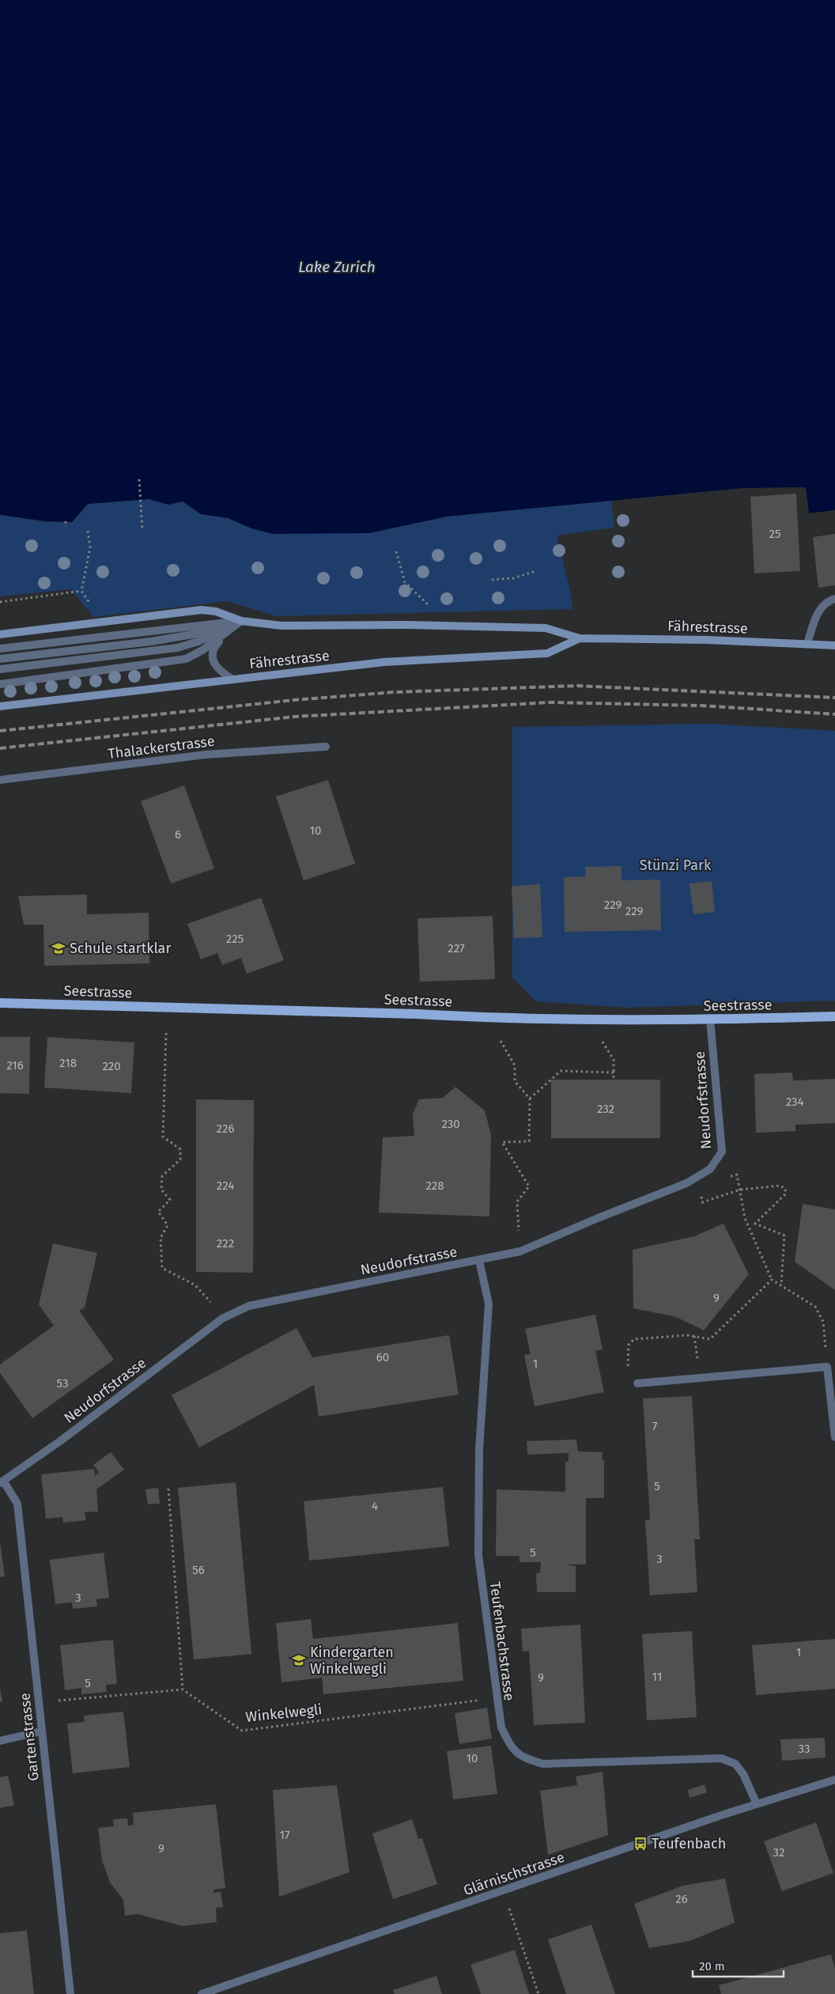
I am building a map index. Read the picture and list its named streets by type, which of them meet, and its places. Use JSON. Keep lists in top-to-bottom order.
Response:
{
  "streets": {
    "main road": ["Seestrasse"],
    "street": [
      "Fährestrasse",
      "Thalackerstrasse",
      "Neudorfstrasse",
      "Teufenbachstrasse",
      "Gartenstrasse",
      "Glärnischstrasse"
    ],
    "path": ["Winkelwegli"]
  },
  "crossings": [
    ["Seestrasse", "Neudorfstrasse"],
    ["Neudorfstrasse", "Teufenbachstrasse"],
    ["Neudorfstrasse", "Gartenstrasse"],
    ["Teufenbachstrasse", "Winkelwegli"],
    ["Teufenbachstrasse", "Glärnischstrasse"]
  ],
  "water": ["Lake Zurich"],
  "parks": ["Stünzi Park"],
  "places": {
    "school or university": ["Schule startklar", "Kindergarten Winkelwegli"],
    "bus stop": ["Teufenbach"]
  },
  "house_numbers": [
    "25",
    "10",
    "6",
    "229",
    "229",
    "225",
    "227",
    "218",
    "216",
    "220",
    "234",
    "232",
    "230",
    "226",
    "224",
    "228",
    "222",
    "9",
    "60",
    "1",
    "53",
    "7",
    "5",
    "4",
    "5",
    "3",
    "56",
    "3",
    "1",
    "11",
    "9",
    "5",
    "33",
    "10",
    "17",
    "9",
    "32",
    "26"
  ],
  "scale_bar": "20 m"
}
